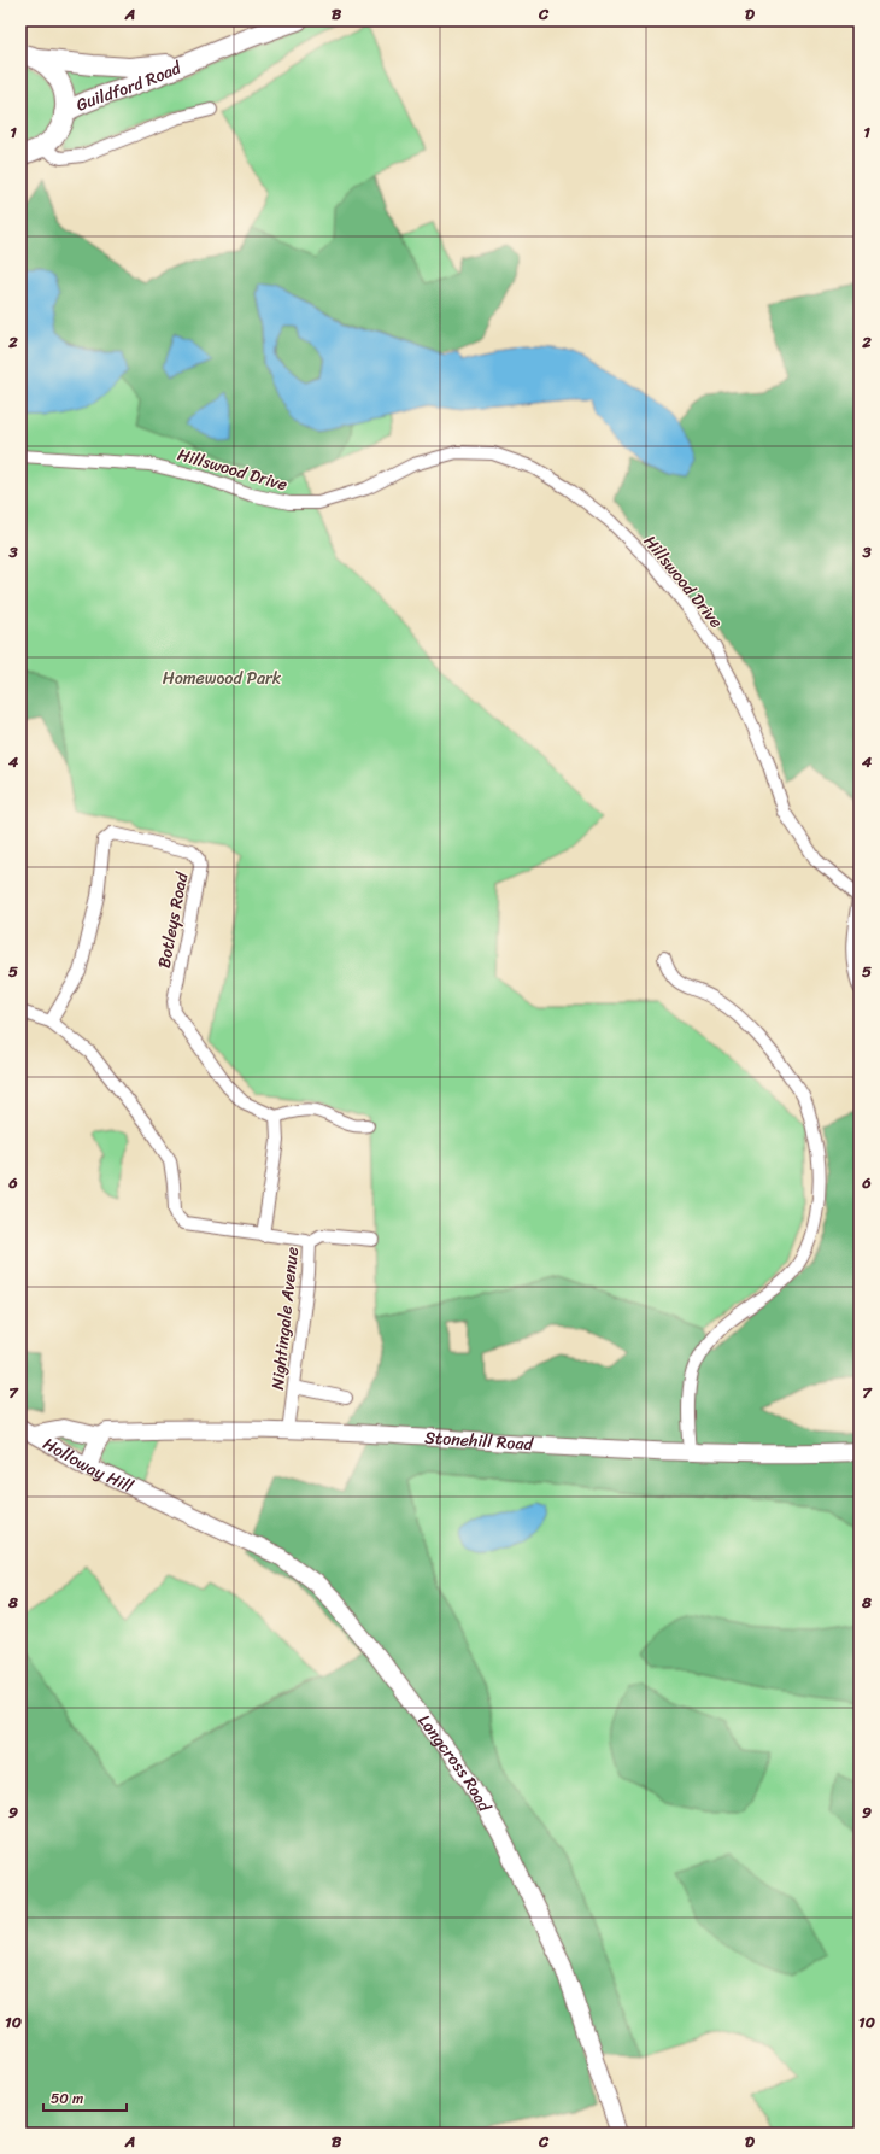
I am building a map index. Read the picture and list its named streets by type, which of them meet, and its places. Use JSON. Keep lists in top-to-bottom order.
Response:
{
  "streets": {
    "main road": [
      "Guildford Road",
      "Stonehill Road",
      "Holloway Hill",
      "Longcross Road"
    ],
    "street": ["Hillswood Drive", "Botleys Road", "Nightingale Avenue"]
  },
  "crossings": [
    ["Botleys Road", "Nightingale Avenue"],
    ["Nightingale Avenue", "Stonehill Road"],
    ["Stonehill Road", "Holloway Hill"],
    ["Holloway Hill", "Longcross Road"]
  ],
  "parks": ["Homewood Park"],
  "scale_bar": "50 m",
  "grid": {
    "columns": [
      "A",
      "B",
      "C",
      "D"
    ],
    "rows": [
      "1",
      "2",
      "3",
      "4",
      "5",
      "6",
      "7",
      "8",
      "9",
      "10"
    ]
  }
}
